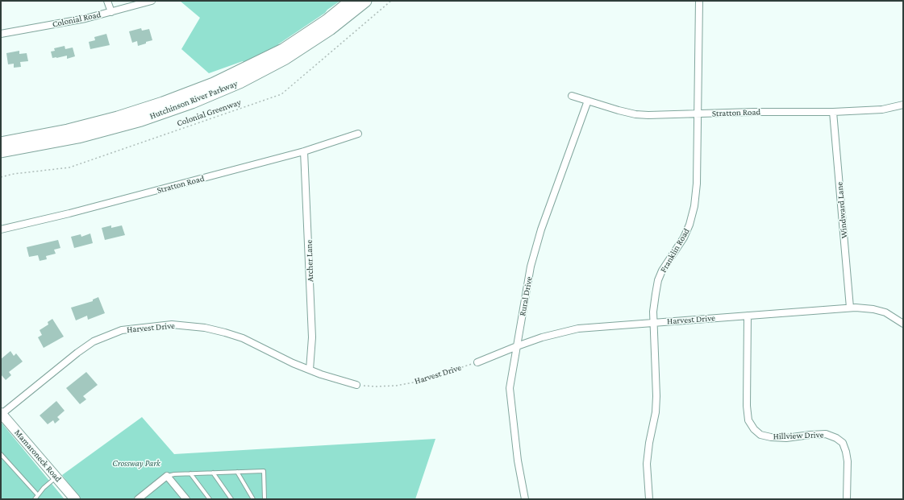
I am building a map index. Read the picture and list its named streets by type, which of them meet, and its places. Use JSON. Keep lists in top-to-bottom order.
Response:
{
  "streets": {
    "highway": ["Hutchinson River Parkway"],
    "street": [
      "Colonial Road",
      "Stratton Road",
      "Windward Lane",
      "Franklin Road",
      "Archer Lane",
      "Rural Drive",
      "Harvest Drive",
      "Hillview Drive",
      "Mamaroneck Road"
    ],
    "path": ["Colonial Greenway"]
  },
  "crossings": [
    ["Stratton Road", "Windward Lane"],
    ["Stratton Road", "Franklin Road"],
    ["Stratton Road", "Archer Lane"],
    ["Stratton Road", "Rural Drive"],
    ["Windward Lane", "Harvest Drive"],
    ["Franklin Road", "Harvest Drive"],
    ["Archer Lane", "Harvest Drive"],
    ["Rural Drive", "Harvest Drive"],
    ["Harvest Drive", "Hillview Drive"],
    ["Harvest Drive", "Mamaroneck Road"]
  ],
  "parks": ["Crossway Park"]
}
